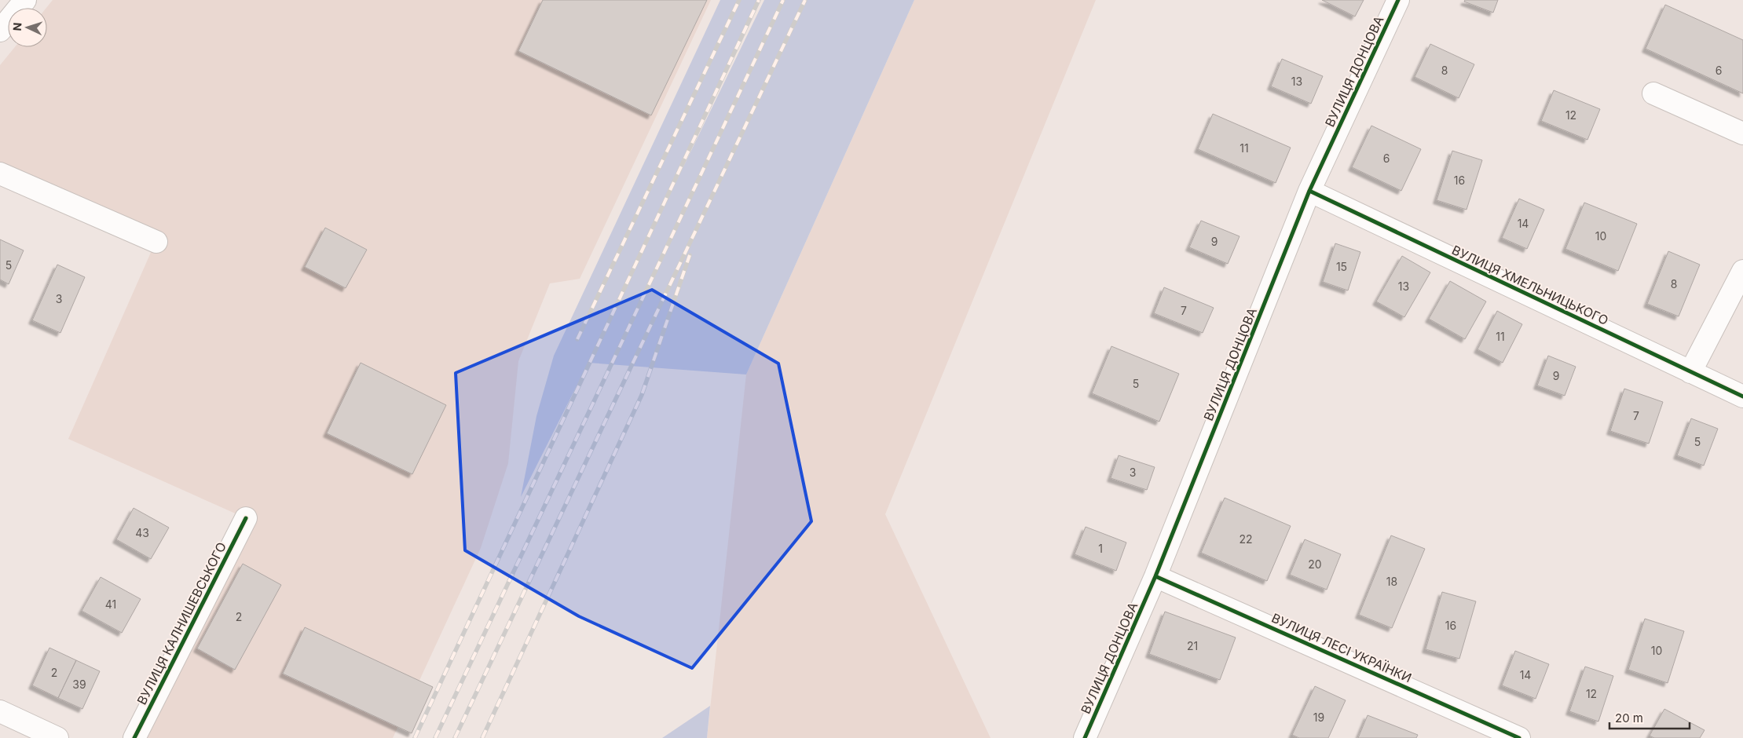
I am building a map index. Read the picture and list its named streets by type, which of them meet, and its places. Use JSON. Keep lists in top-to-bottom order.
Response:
{
  "streets": {
    "street": [
      "ВУЛИЦЯ ДОНЦОВА",
      "ВУЛИЦЯ ХМЕЛЬНИЦЬКОГО",
      "ВУЛИЦЯ КАЛНИШЕВСЬКОГО",
      "ВУЛИЦЯ ЛЕСІ УКРАЇНКИ"
    ]
  },
  "crossings": [
    ["ВУЛИЦЯ ДОНЦОВА", "ВУЛИЦЯ ХМЕЛЬНИЦЬКОГО"],
    ["ВУЛИЦЯ ДОНЦОВА", "ВУЛИЦЯ ЛЕСІ УКРАЇНКИ"]
  ],
  "house_numbers": [
    "8",
    "6",
    "13",
    "12",
    "11",
    "6",
    "16",
    "14",
    "10",
    "9",
    "5",
    "15",
    "8",
    "13",
    "3",
    "7",
    "11",
    "9",
    "5",
    "7",
    "5",
    "3",
    "43",
    "22",
    "1",
    "20",
    "18",
    "41",
    "2",
    "16",
    "21",
    "10",
    "2",
    "14",
    "39",
    "12",
    "19"
  ],
  "scale_bar": "20 m",
  "north": "left"
}
